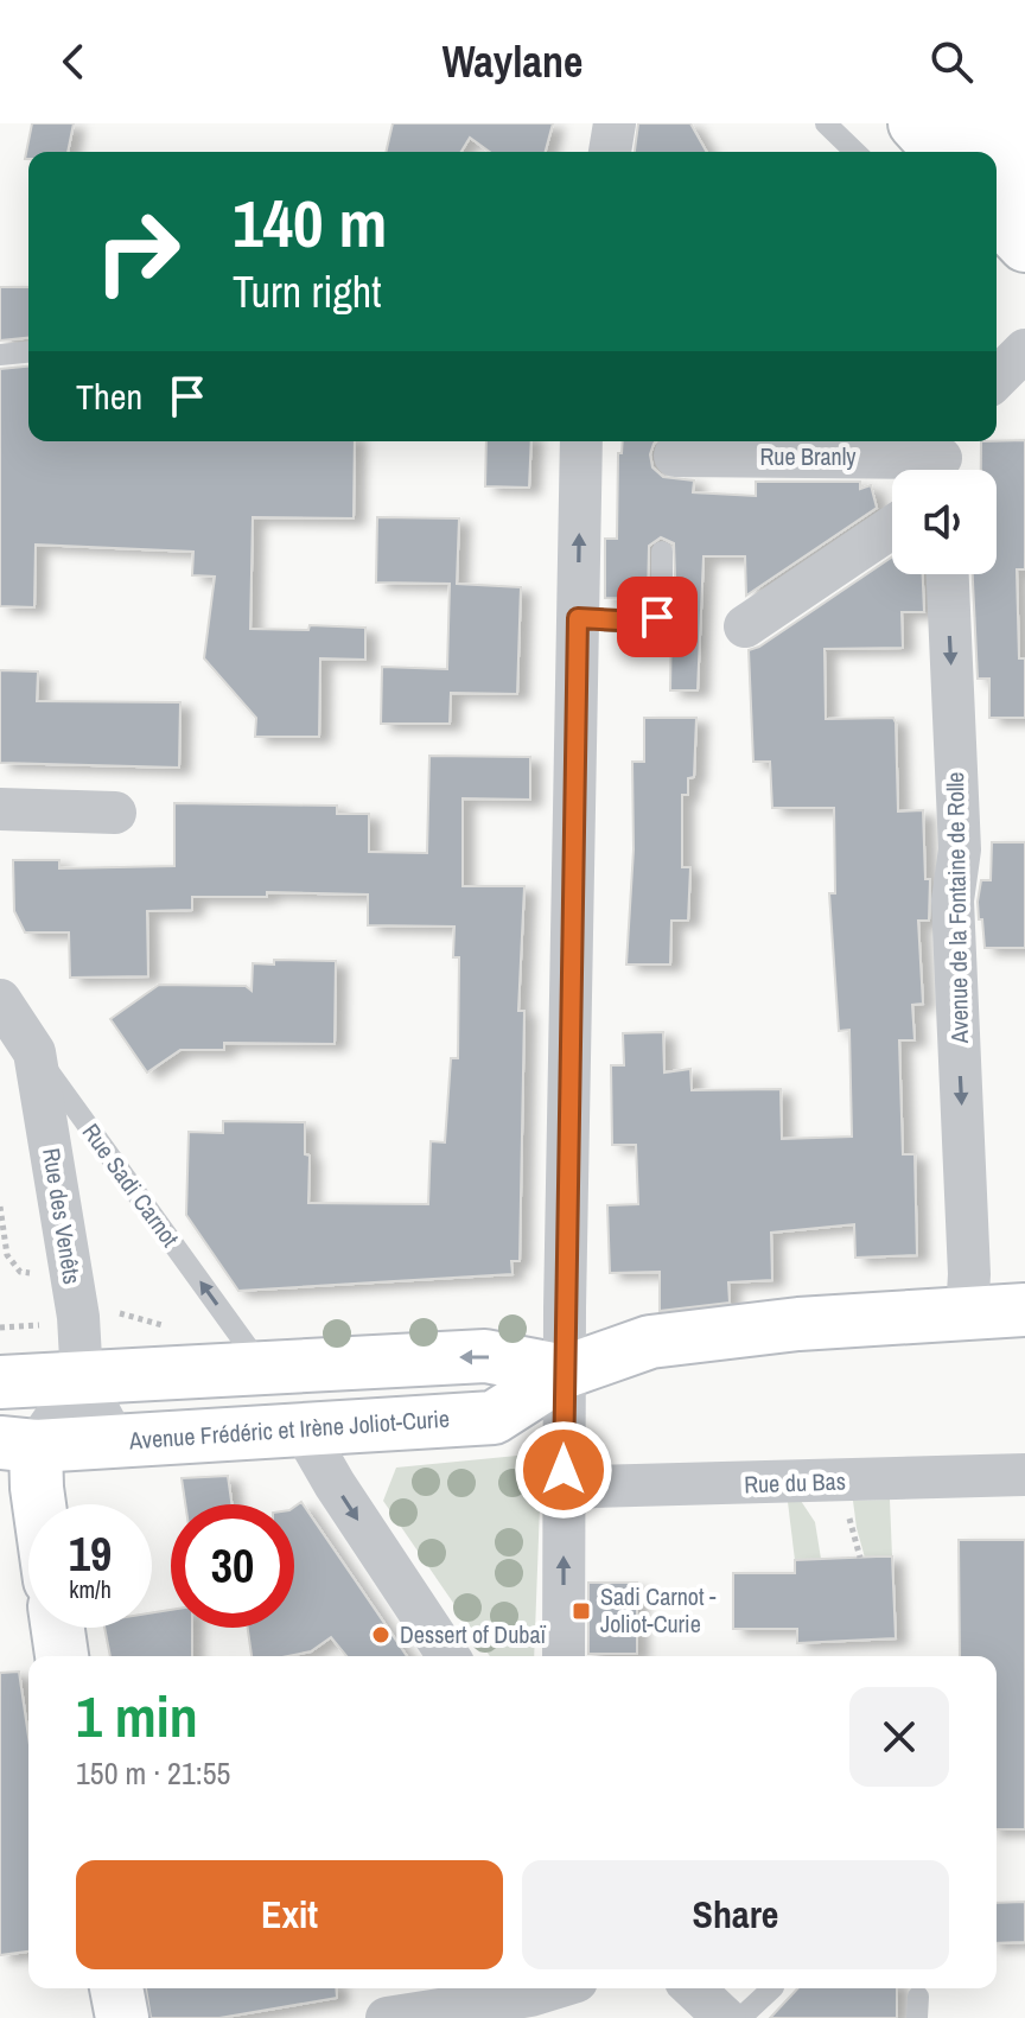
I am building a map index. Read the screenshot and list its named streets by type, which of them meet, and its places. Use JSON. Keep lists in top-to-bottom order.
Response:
{
  "streets": {
    "main road": ["Avenue Frédéric et Irène Joliot-Curie"],
    "street": [
      "Rue Branly",
      "Avenue de la Fontaine de Rolle",
      "Rue Sadi Carnot",
      "Rue des Venêts",
      "Rue du Bas"
    ]
  },
  "crossings": [
    ["Avenue de la Fontaine de Rolle", "Avenue Frédéric et Irène Joliot-Curie"],
    ["Rue Sadi Carnot", "Rue des Venêts"],
    ["Rue des Venêts", "Avenue Frédéric et Irène Joliot-Curie"]
  ],
  "one_way": ["Rue Sadi Carnot"],
  "places": {
    "transit": ["Sadi Carnot - Joliot-Curie"],
    "other": ["Dessert of Dubaï"]
  },
  "page": {
    "header": "Waylane",
    "turn": ["140 m", "Turn right"],
    "then": "Then",
    "speed": "19 km/h",
    "limit": "30",
    "heading": ["1 min", "150 m · 21:55"],
    "buttons": ["Exit", "Share"]
  }
}
